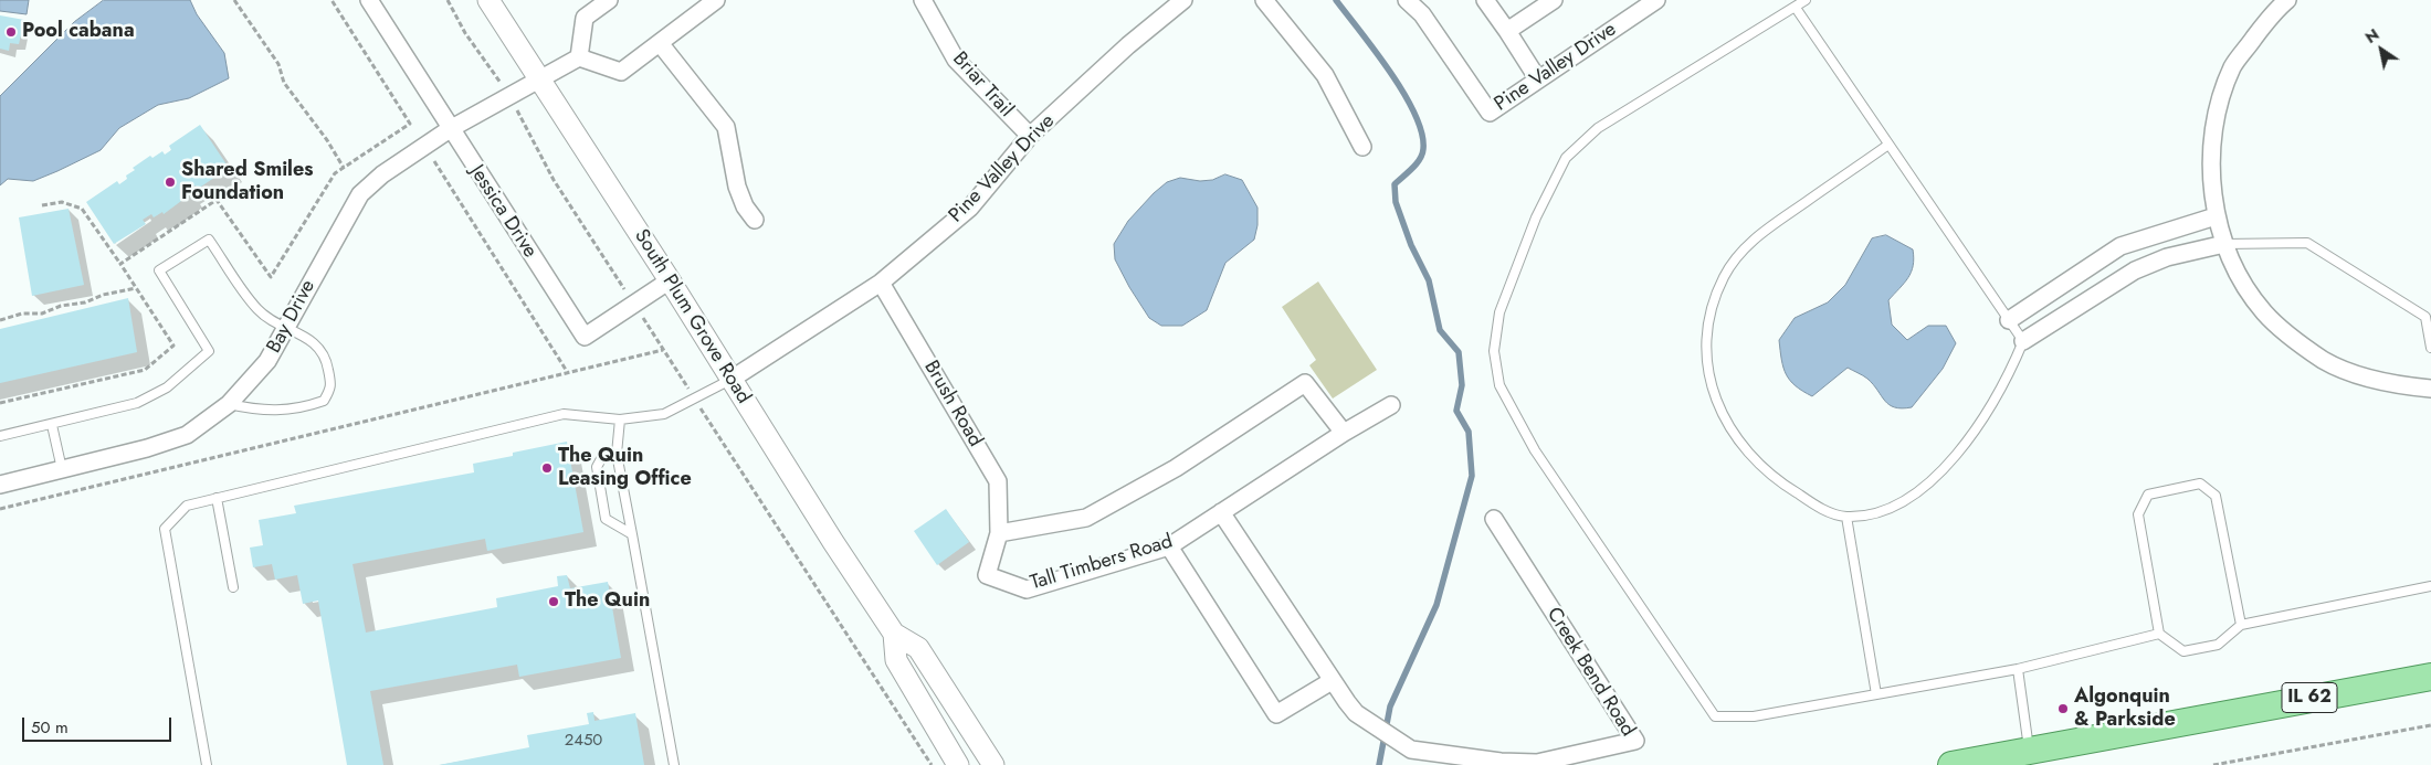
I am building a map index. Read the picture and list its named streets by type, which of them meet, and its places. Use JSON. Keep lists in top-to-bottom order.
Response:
{
  "streets": {
    "main road": ["IL 62"],
    "street": [
      "Pine Valley Drive",
      "Briar Trail",
      "Jessica Drive",
      "Bay Drive",
      "South Plum Grove Road",
      "Brush Road",
      "Tall Timbers Road",
      "Creek Bend Road"
    ]
  },
  "crossings": [
    ["Pine Valley Drive", "Briar Trail"],
    ["Pine Valley Drive", "South Plum Grove Road"],
    ["Pine Valley Drive", "Brush Road"],
    ["Jessica Drive", "Bay Drive"],
    ["Jessica Drive", "South Plum Grove Road"],
    ["Bay Drive", "South Plum Grove Road"],
    ["Brush Road", "Tall Timbers Road"],
    ["Tall Timbers Road", "Creek Bend Road"]
  ],
  "places": [
    "Pool cabana",
    "Shared Smiles Foundation",
    "The Quin Leasing Office",
    "The Quin",
    "Algonquin & Parkside"
  ],
  "house_numbers": ["2450"],
  "scale_bar": "50 m",
  "north": "top left"
}
